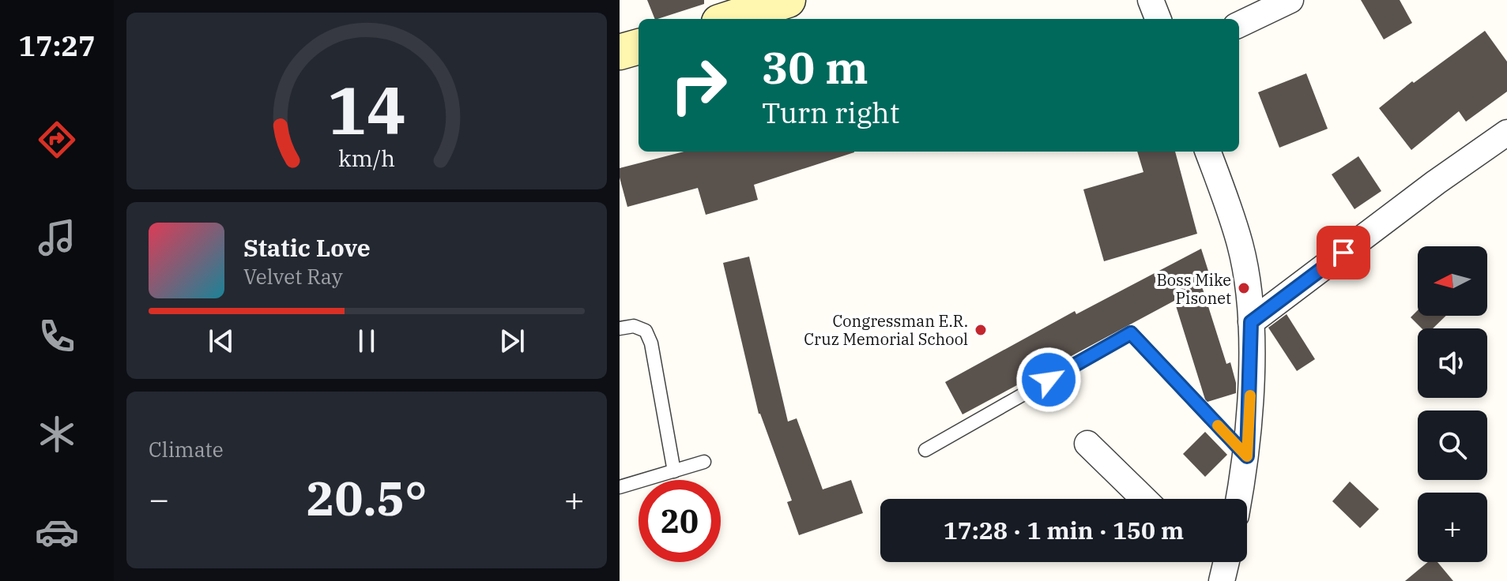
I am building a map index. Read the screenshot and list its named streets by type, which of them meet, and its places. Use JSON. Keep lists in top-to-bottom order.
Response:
{
  "places": ["Boss Mike Pisonet", "Congressman E.R. Cruz Memorial School"],
  "north": "left",
  "page": {
    "tabs": "17:27",
    "turn": ["30 m", "Turn right"],
    "song": ["Static Love", "Velvet Ray"],
    "map_buttons": "+",
    "tile": "Climate",
    "heat": ["−", "20.5°", "+"],
    "limit": "20",
    "trip": "17:28 · 1 min · 150 m",
    "gauge": ["14", "km/h"]
  }
}
